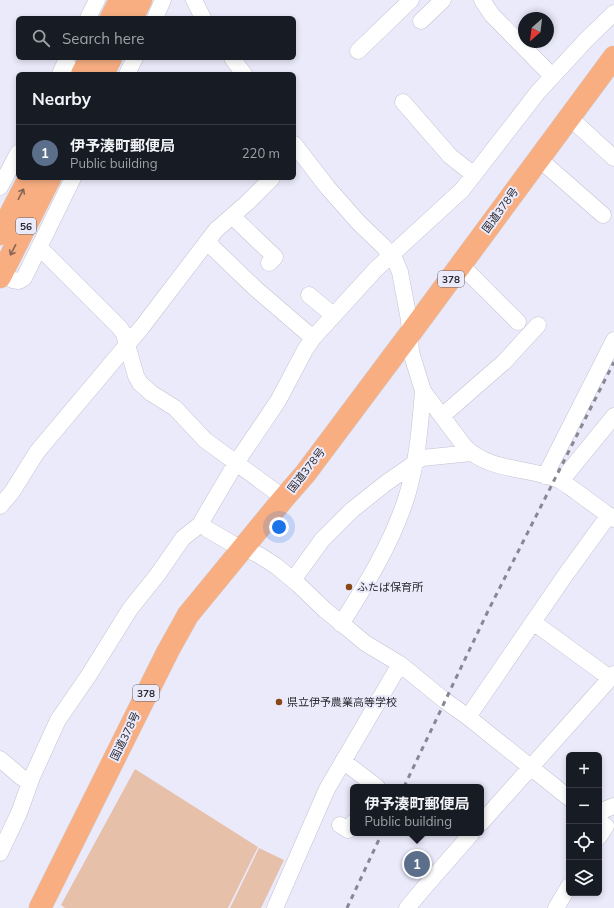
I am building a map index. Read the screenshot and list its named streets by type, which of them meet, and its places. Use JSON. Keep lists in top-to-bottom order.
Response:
{
  "streets": {
    "highway": ["国道378号", "56", "378"]
  },
  "places": ["ふたば保育所", "県立伊予農業高等学校"],
  "north": "bottom left",
  "page": {
    "search": "Search here",
    "heading": "Nearby",
    "list": [
      {
        "mark": "1",
        "name": "伊予湊町郵便局",
        "note": "Public building",
        "value": "220 m"
      }
    ],
    "map_buttons": ["+", "−"],
    "popup": ["伊予湊町郵便局", "Public building"],
    "pins": "1"
  }
}
